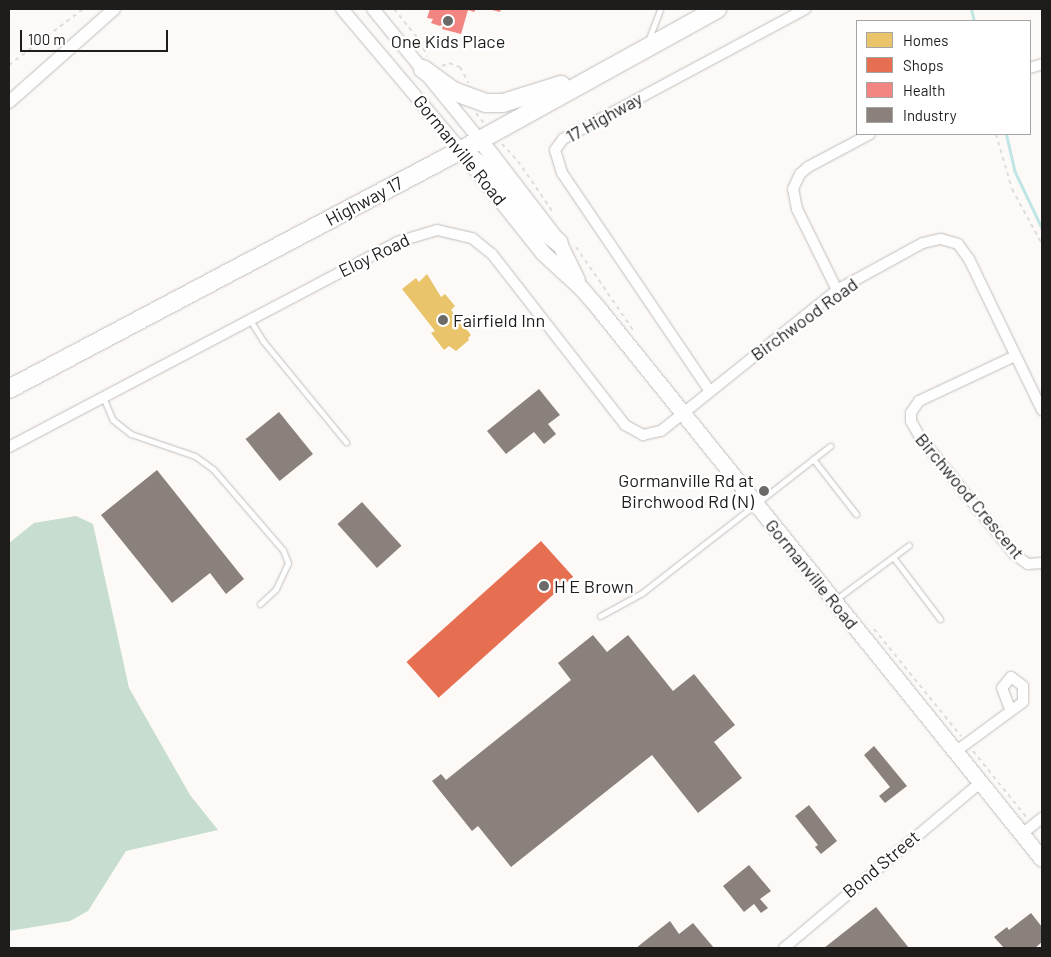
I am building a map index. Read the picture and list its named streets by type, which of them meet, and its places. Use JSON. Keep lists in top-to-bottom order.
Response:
{
  "streets": {
    "highway": ["Highway 17"],
    "main road": ["Gormanville Road"],
    "street": [
      "17 Highway",
      "Eloy Road",
      "Birchwood Road",
      "Birchwood Crescent",
      "Bond Street"
    ]
  },
  "crossings": [
    ["17 Highway", "Birchwood Road"],
    ["Gormanville Road", "Highway 17"],
    ["Gormanville Road", "Eloy Road"],
    ["Gormanville Road", "Birchwood Road"],
    ["Gormanville Road", "Bond Street"],
    ["Eloy Road", "Birchwood Road"],
    ["Birchwood Road", "Birchwood Crescent"]
  ],
  "places": [
    "One Kids Place",
    "Fairfield Inn",
    "Gormanville Rd at Birchwood Rd (N)",
    "H E Brown"
  ],
  "legend": [
    "Homes",
    "Shops",
    "Health",
    "Industry"
  ],
  "scale_bar": "100 m"
}
